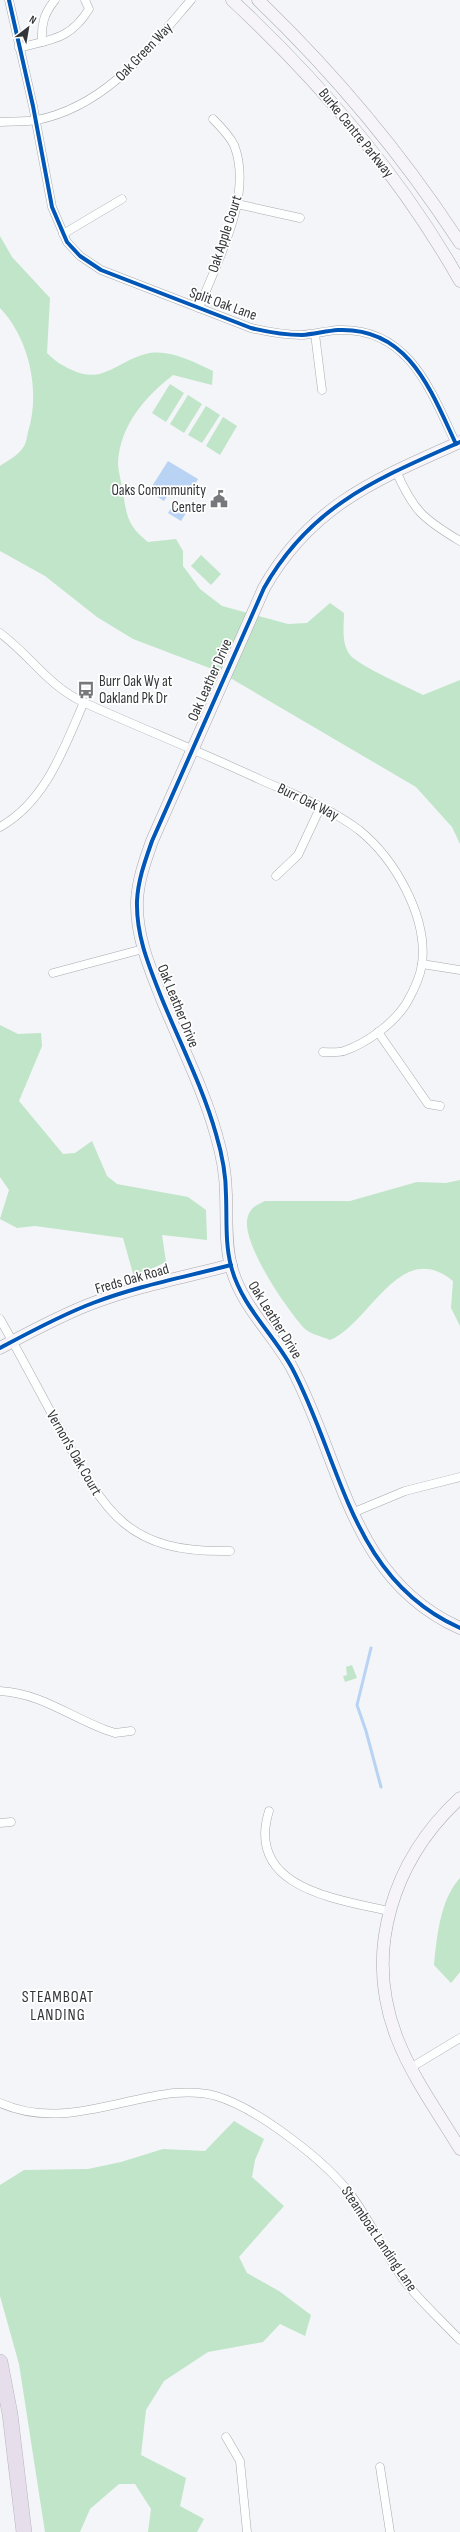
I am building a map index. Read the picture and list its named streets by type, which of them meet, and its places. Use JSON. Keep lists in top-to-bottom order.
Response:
{
  "streets": {
    "street": [
      "Oak Green Way",
      "Burke Centre Parkway",
      "Oak Apple Court",
      "Split Oak Lane",
      "Oak Leather Drive",
      "Burr Oak Way",
      "Freds Oak Road",
      "Vernon's Oak Court",
      "Steamboat Landing Lane"
    ]
  },
  "crossings": [
    ["Oak Green Way", "Split Oak Lane"],
    ["Oak Apple Court", "Split Oak Lane"],
    ["Split Oak Lane", "Oak Leather Drive"],
    ["Oak Leather Drive", "Burr Oak Way"],
    ["Oak Leather Drive", "Freds Oak Road"],
    ["Freds Oak Road", "Vernon's Oak Court"]
  ],
  "districts": ["STEAMBOAT LANDING"],
  "places": {
    "public building": ["Oaks Commmunity Center"],
    "bus stop": ["Burr Oak Wy at Oakland Pk Dr"]
  },
  "north": "top right"
}
